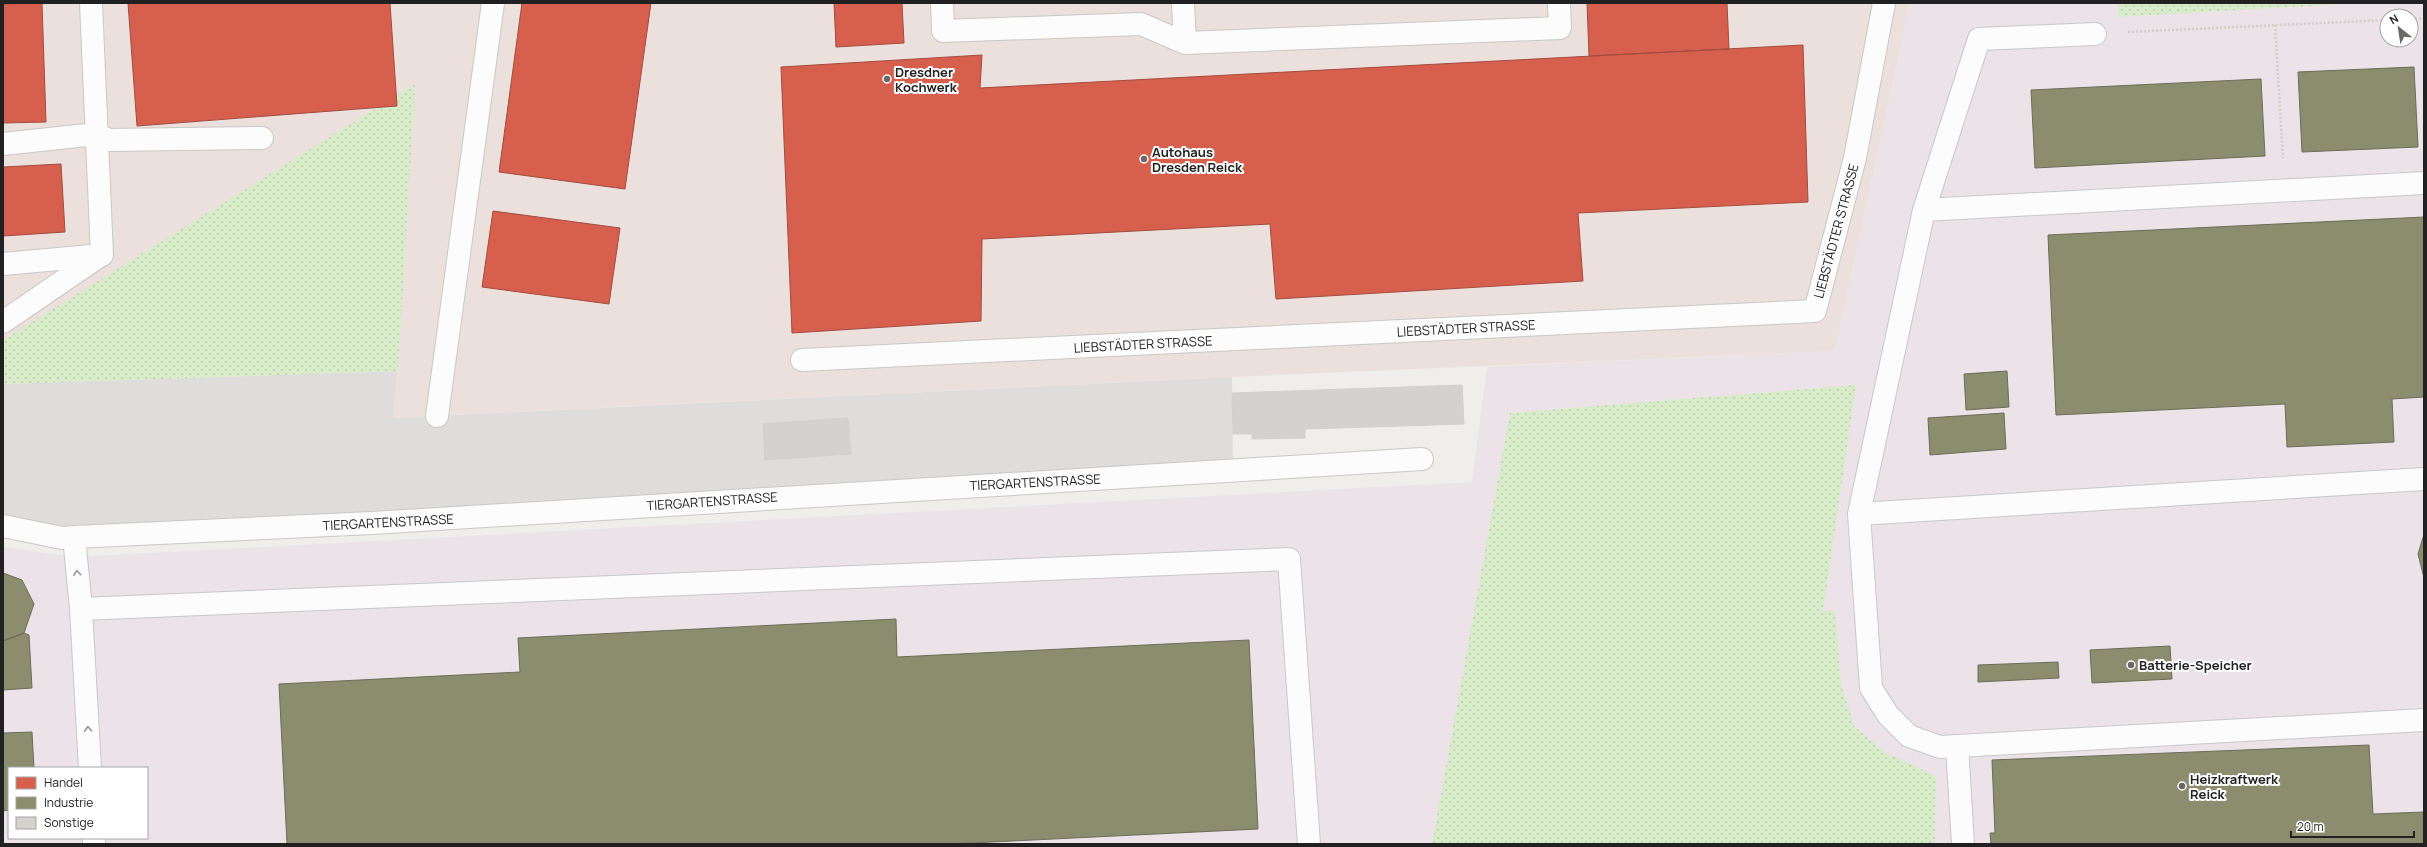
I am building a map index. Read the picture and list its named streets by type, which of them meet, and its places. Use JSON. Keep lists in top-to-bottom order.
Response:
{
  "streets": {
    "lane": ["LIEBSTÄDTER STRASSE", "TIERGARTENSTRASSE"]
  },
  "places": [
    "Dresdner Kochwerk",
    "Autohaus Dresden Reick",
    "Batterie-Speicher",
    "Heizkraftwerk Reick"
  ],
  "legend": ["Handel", "Industrie", "Sonstige"],
  "scale_bar": "20 m",
  "north": "top left"
}
